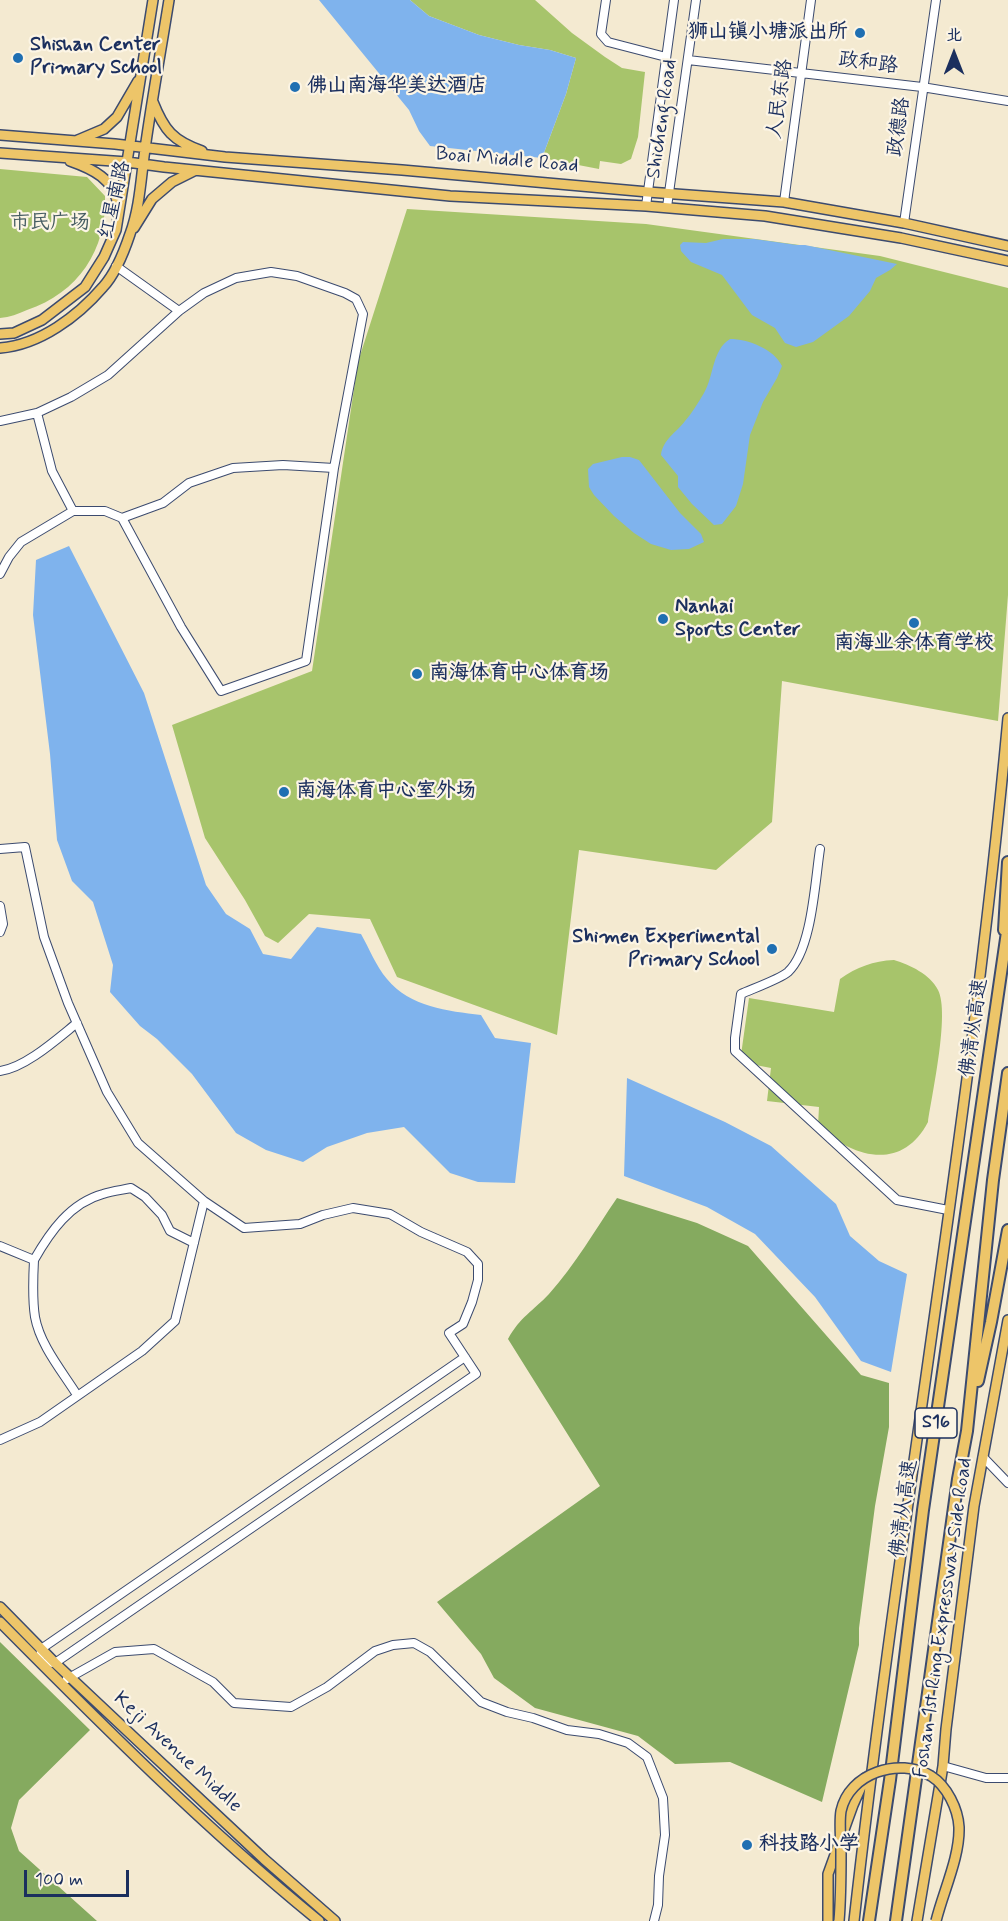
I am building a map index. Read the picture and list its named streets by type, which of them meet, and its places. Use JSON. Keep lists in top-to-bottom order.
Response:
{
  "streets": {
    "highway": ["佛清从高速", "S16"],
    "main road": [
      "Boai Middle Road",
      "红星南路",
      "Foshan 1st Ring Expressway Side Road",
      "Keji Avenue Middle"
    ],
    "street": [
      "政和路",
      "人民东路",
      "Shicheng Road",
      "政德路"
    ]
  },
  "crossings": [
    ["政和路", "人民东路"],
    ["政和路", "Shicheng Road"],
    ["政和路", "政德路"],
    ["人民东路", "Boai Middle Road"],
    ["Shicheng Road", "Boai Middle Road"],
    ["政德路", "Boai Middle Road"],
    ["Boai Middle Road", "红星南路"]
  ],
  "parks": ["市民广场"],
  "places": [
    "狮山镇小塘派出所",
    "Shishan Center Primary School",
    "佛山南海华美达酒店",
    "Nanhai Sports Center",
    "南海业余体育学校",
    "南海体育中心体育场",
    "南海体育中心室外场",
    "Shimen Experimental Primary School",
    "科技路小学"
  ],
  "scale_bar": "100 m",
  "north": "top"
}
